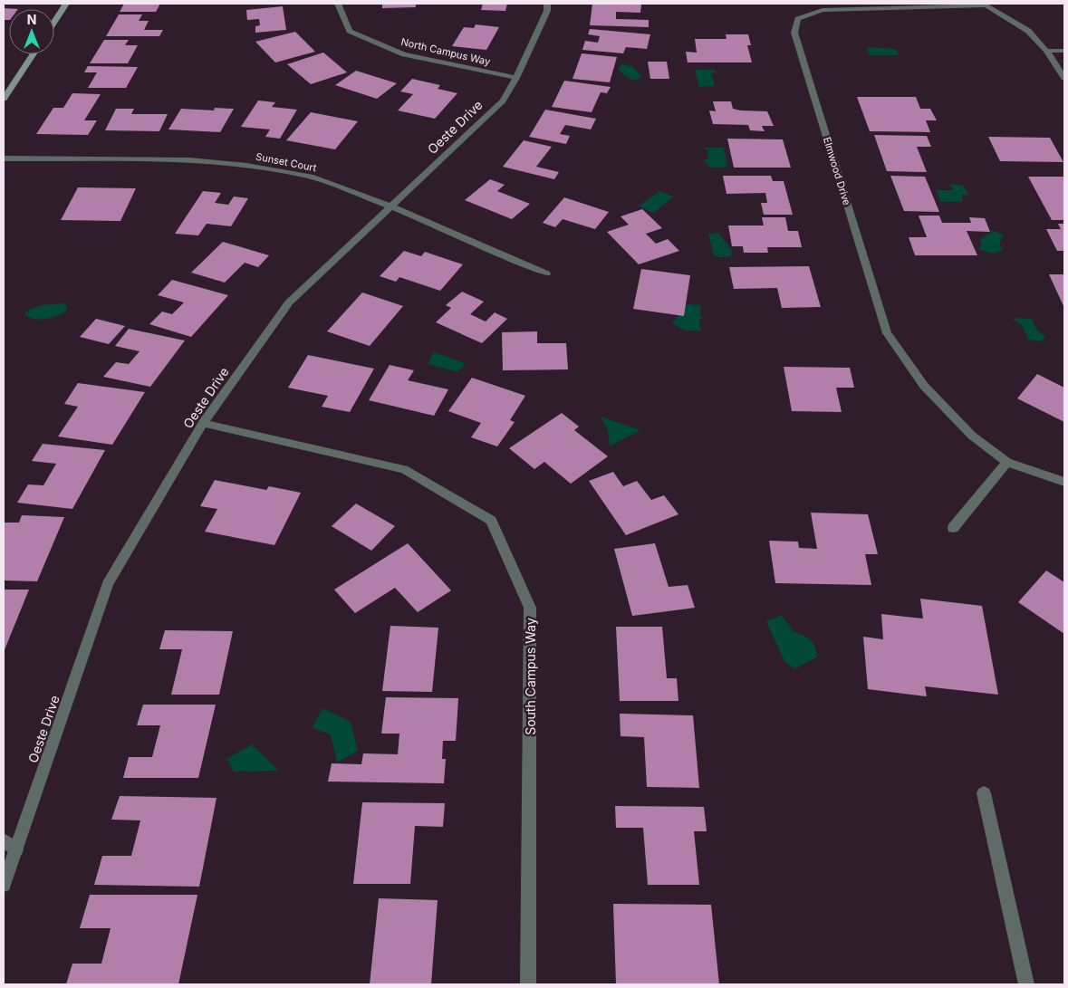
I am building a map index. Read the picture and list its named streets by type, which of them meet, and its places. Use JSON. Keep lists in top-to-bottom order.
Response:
{
  "streets": {
    "street": [
      "North Campus Way",
      "Oeste Drive",
      "Sunset Court",
      "Elmwood Drive",
      "South Campus Way"
    ]
  },
  "crossings": [
    ["North Campus Way", "Oeste Drive"],
    ["Oeste Drive", "Sunset Court"],
    ["Oeste Drive", "South Campus Way"]
  ],
  "north": "top"
}
